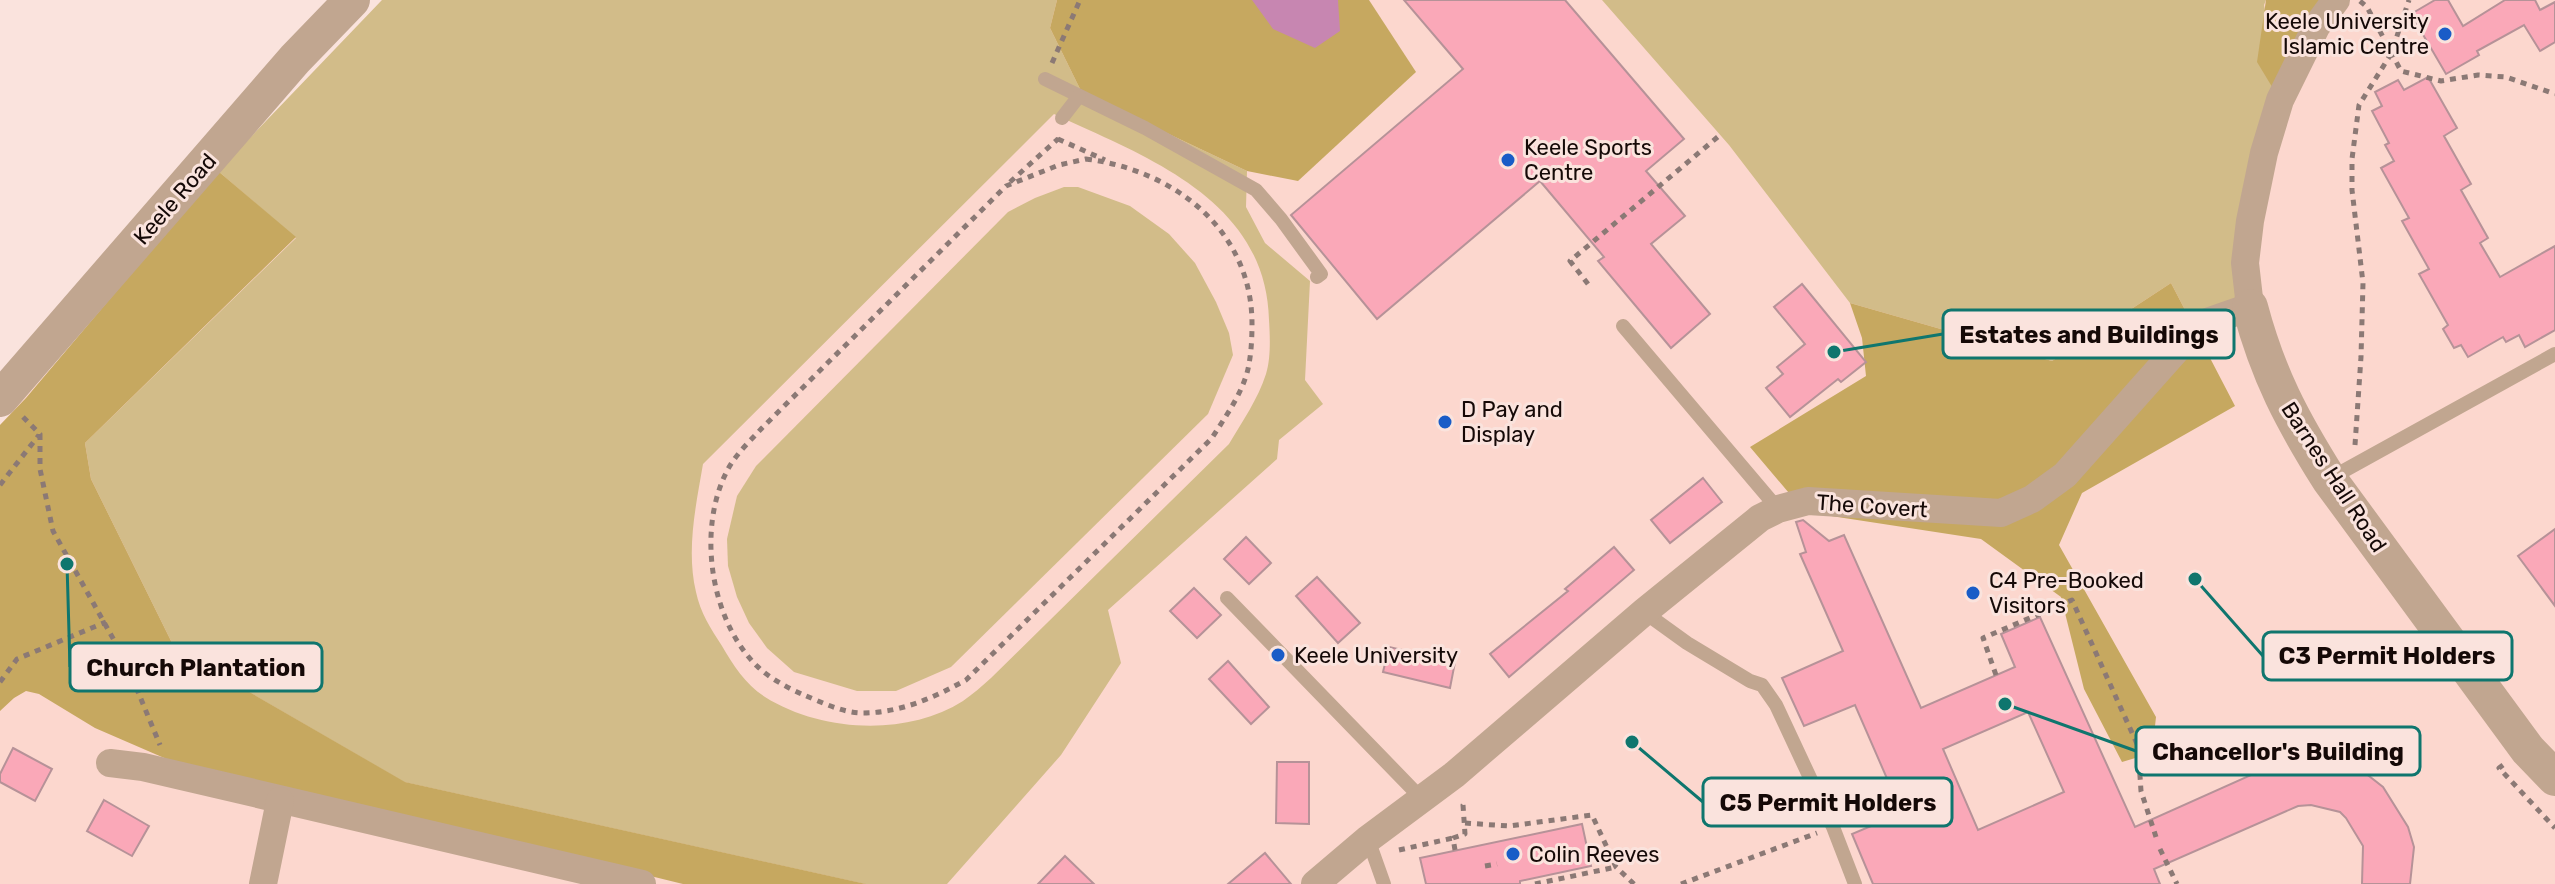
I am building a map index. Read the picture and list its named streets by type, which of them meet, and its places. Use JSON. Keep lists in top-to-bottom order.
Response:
{
  "streets": {
    "street": ["Keele Road", "Barnes Hall Road", "The Covert"]
  },
  "crossings": [
    ["Barnes Hall Road", "The Covert"]
  ],
  "places": [
    "Keele University Islamic Centre",
    "Keele Sports Centre",
    "Estates and Buildings",
    "D Pay and Display",
    "Church Plantation",
    "C3 Permit Holders",
    "C4 Pre-Booked Visitors",
    "Keele University",
    "Chancellor's Building",
    "C5 Permit Holders",
    "Colin Reeves"
  ]
}
